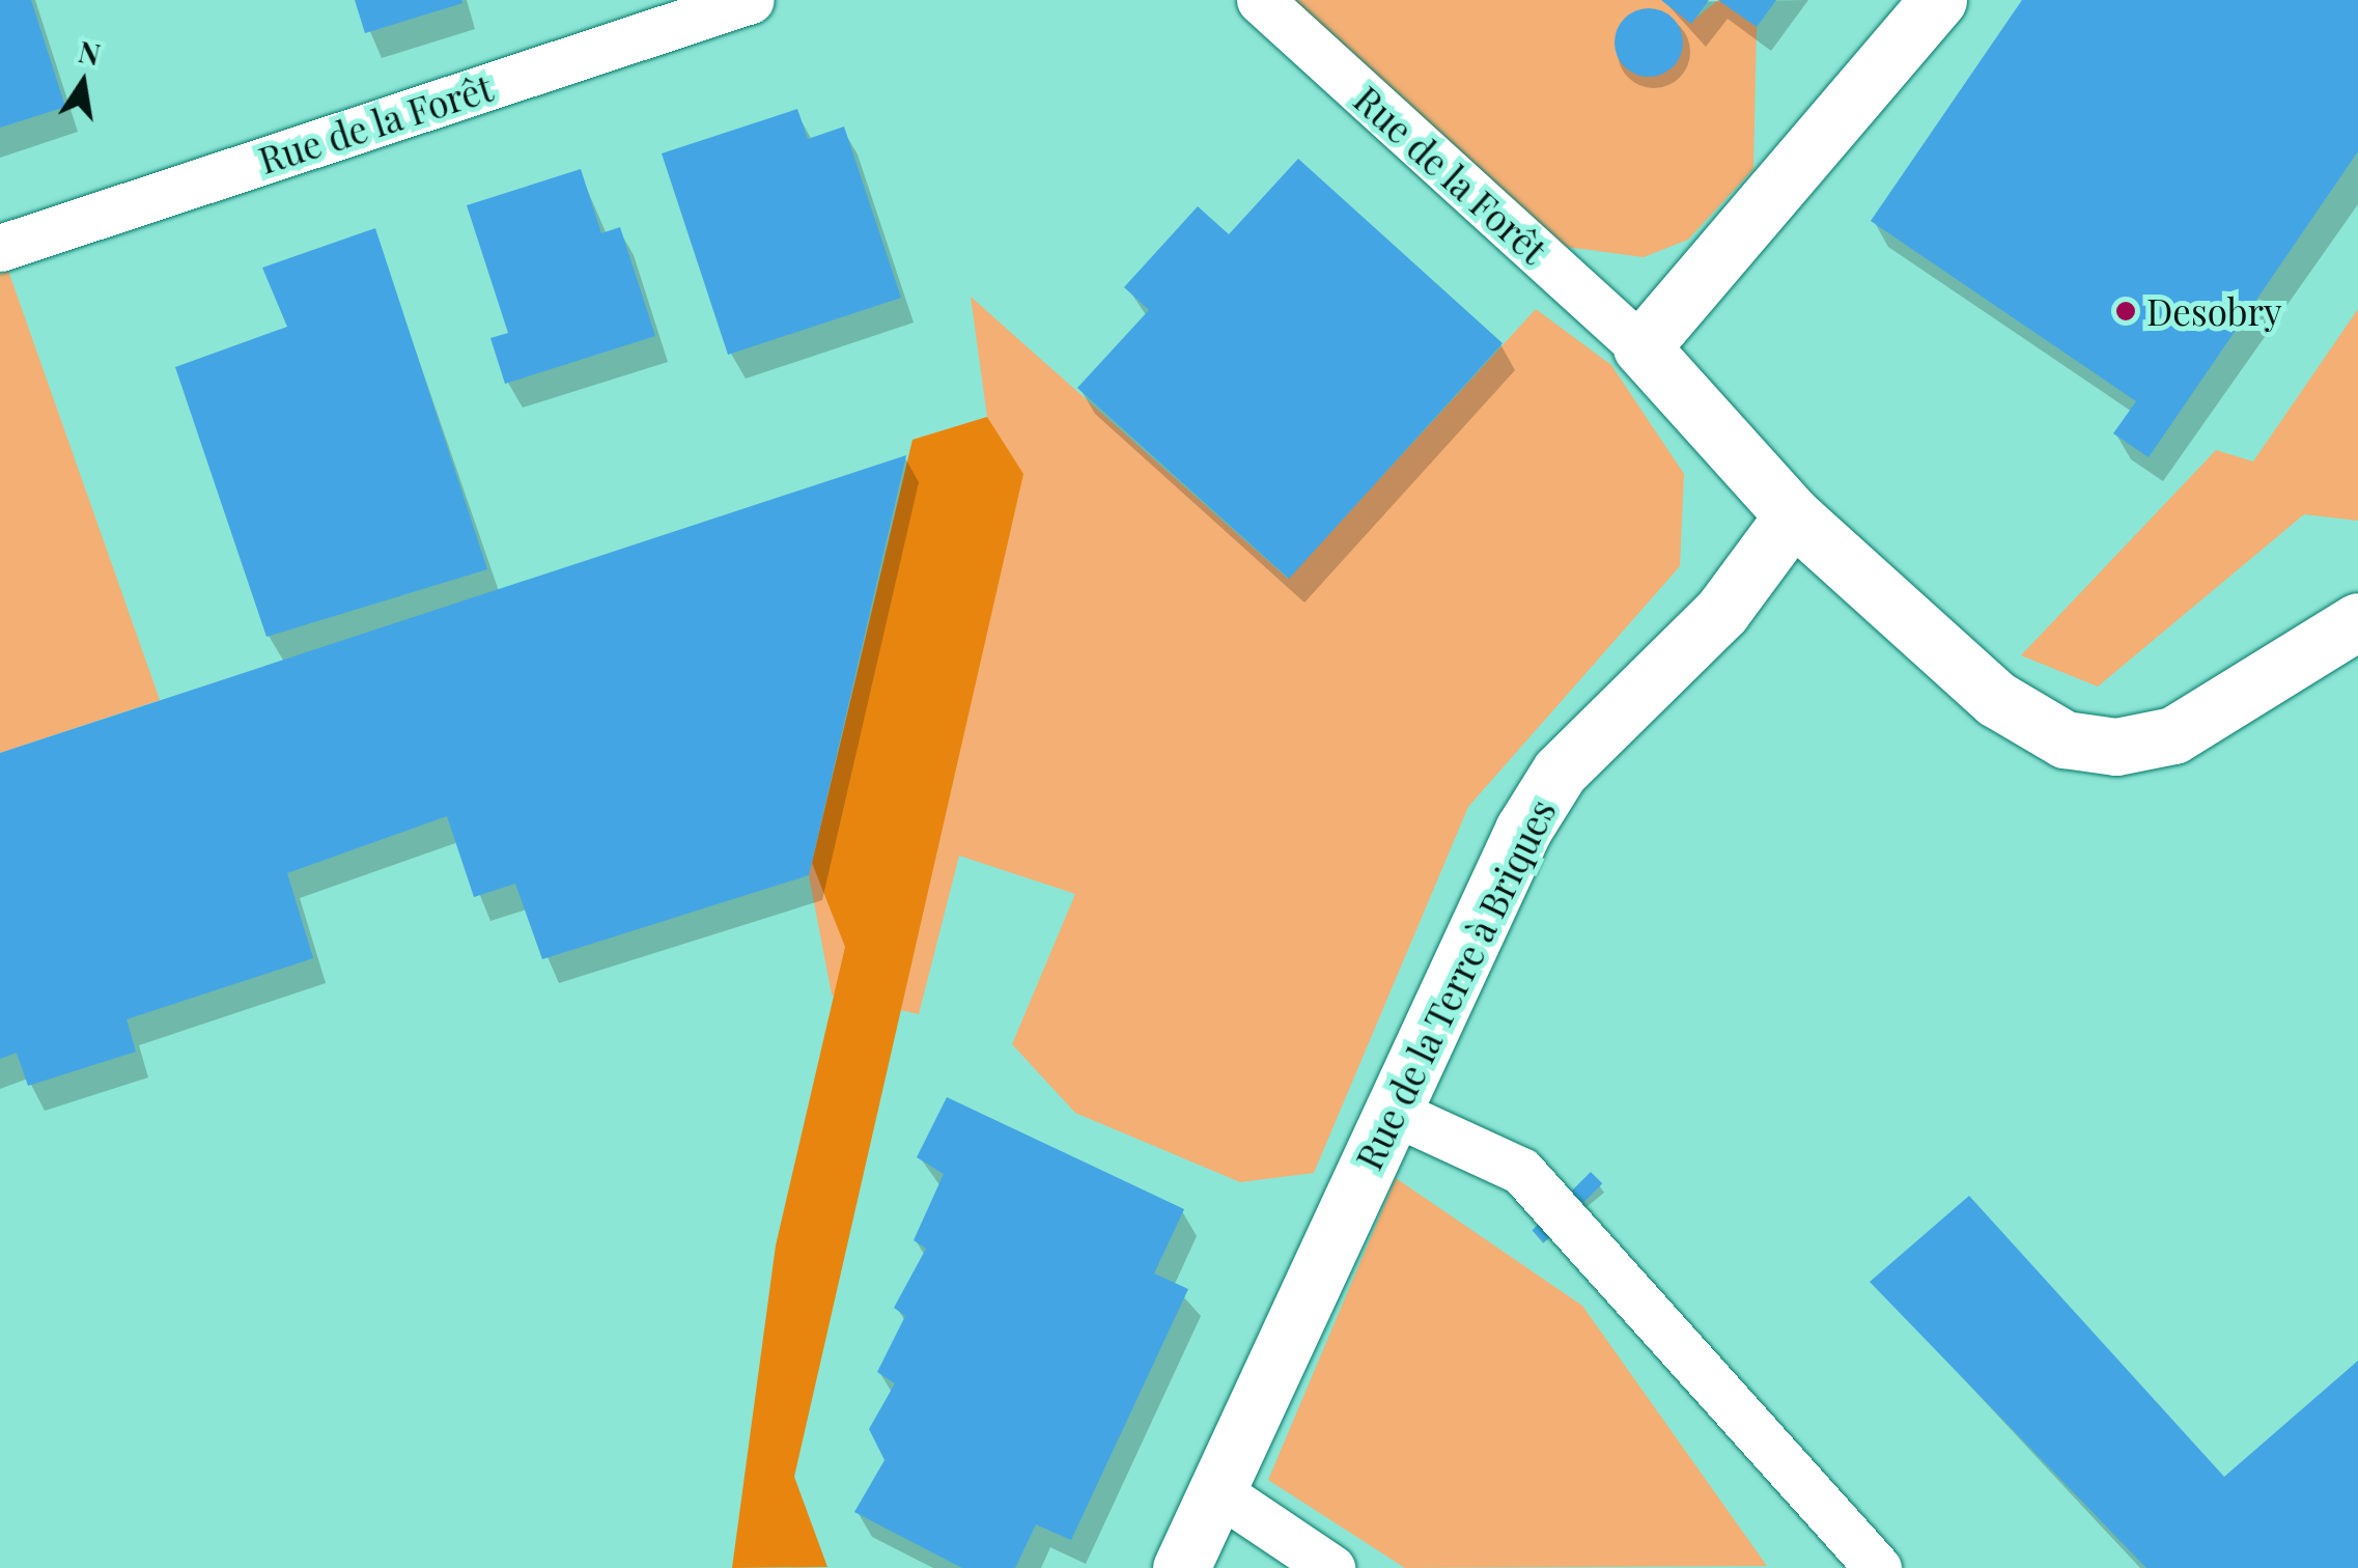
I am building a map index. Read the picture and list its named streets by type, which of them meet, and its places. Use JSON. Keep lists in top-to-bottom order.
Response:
{
  "streets": {
    "main road": ["Rue de la Terre à Briques"],
    "street": ["Rue de la Forêt"]
  },
  "places": ["Desobry"],
  "north": "top"
}
